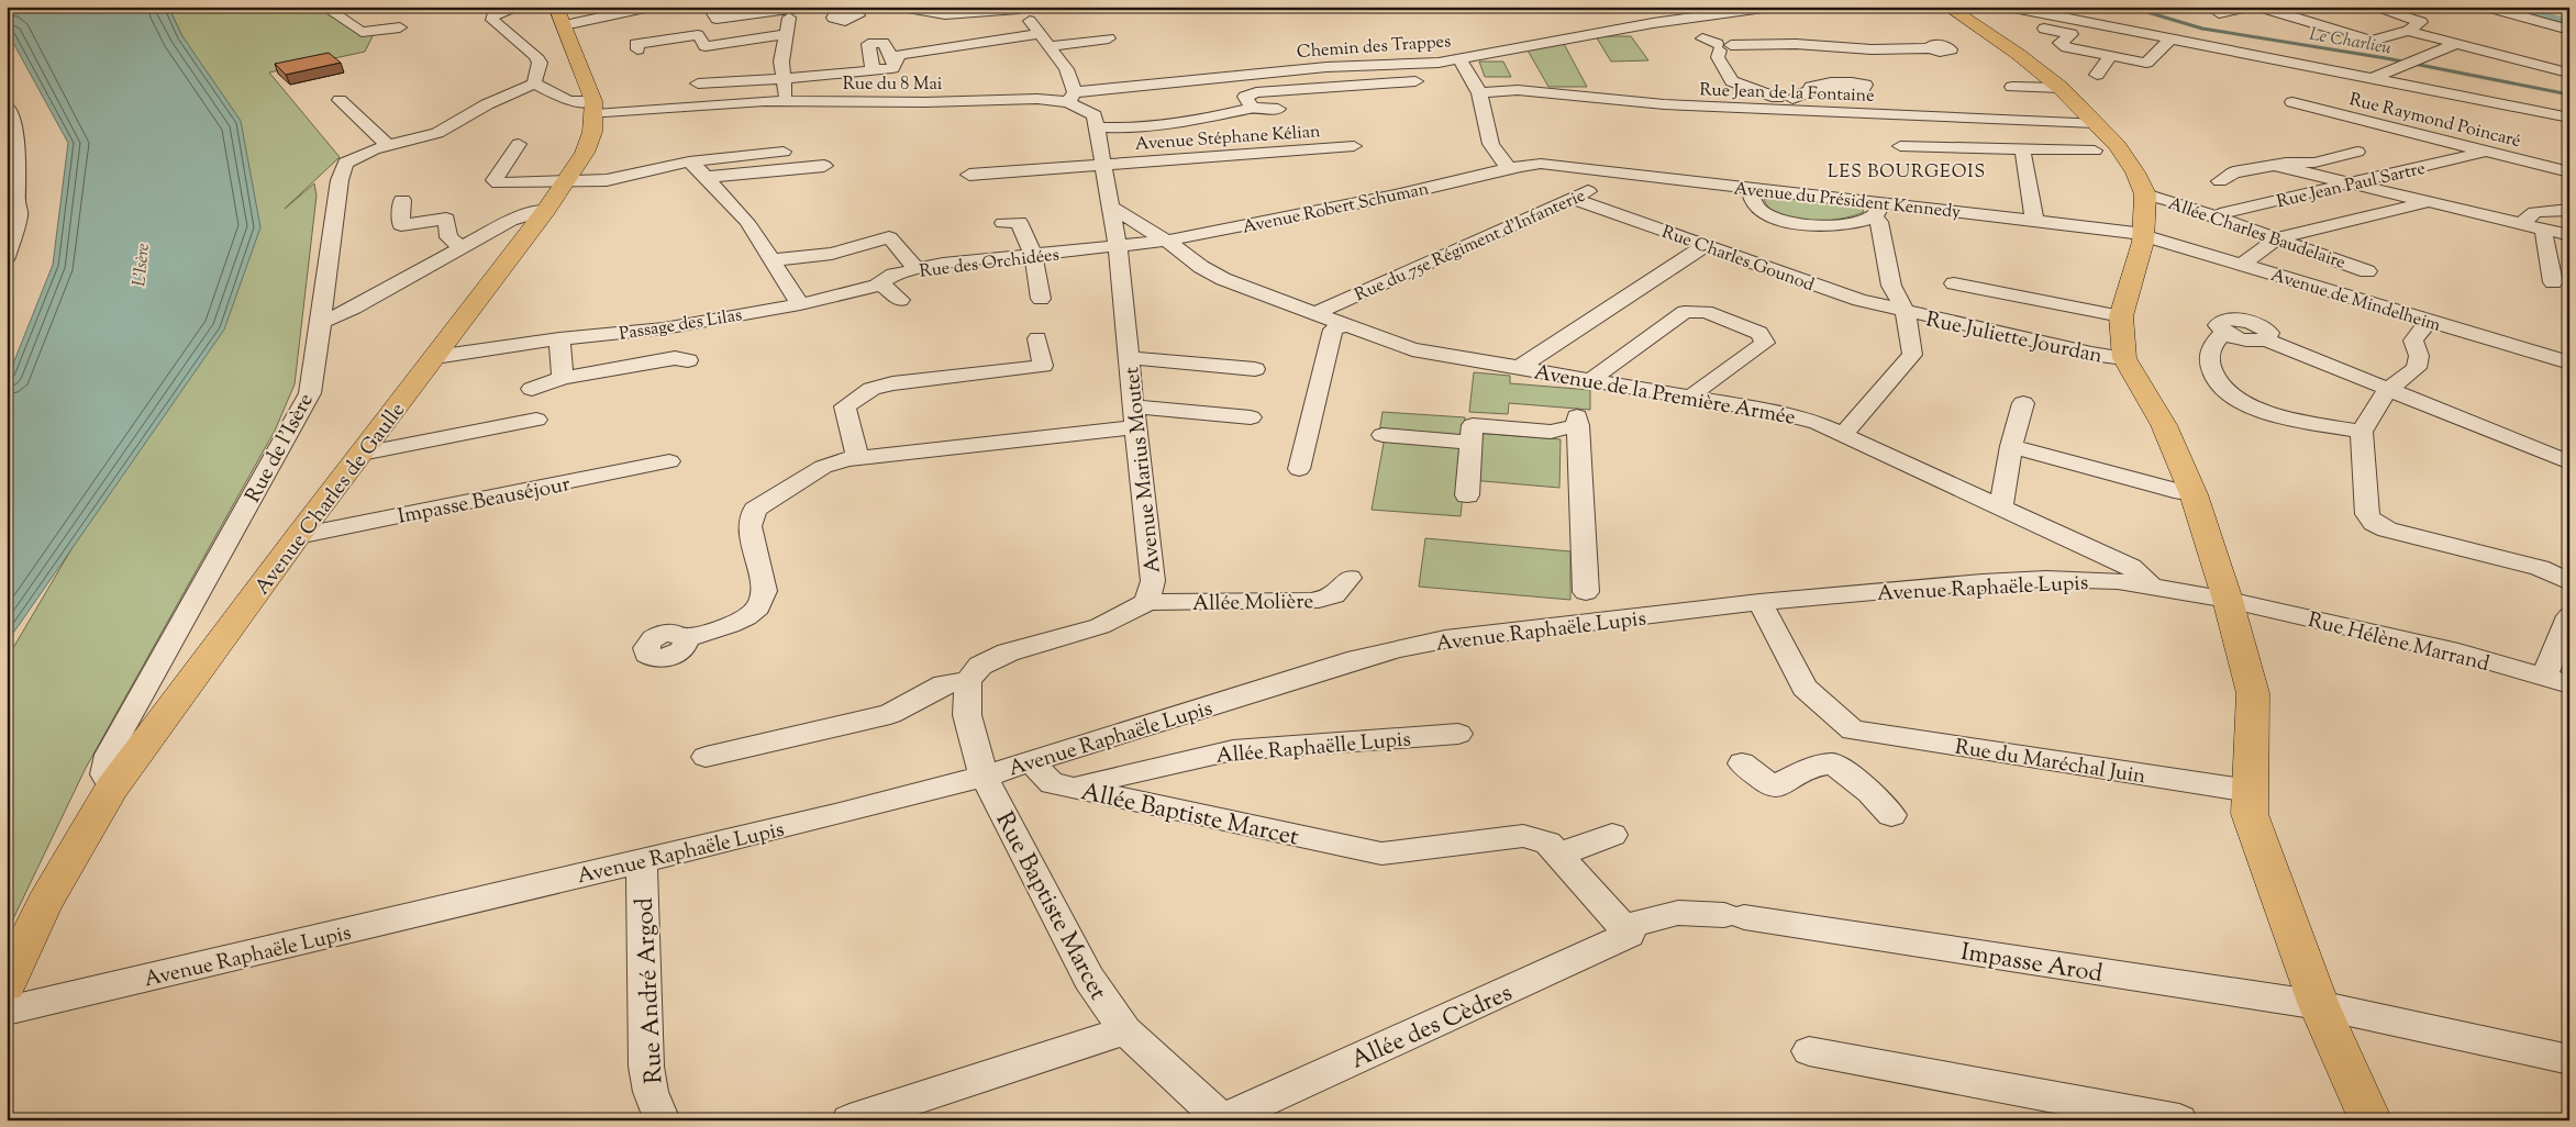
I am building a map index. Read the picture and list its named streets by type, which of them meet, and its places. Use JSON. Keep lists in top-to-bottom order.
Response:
{
  "streets": {
    "main road": ["Avenue Charles de Gaulle"],
    "street": [
      "Chemin des Trappes",
      "Rue du 8 Mai",
      "Rue Jean de la Fontaine",
      "Rue Raymond Poincaré",
      "Avenue Stéphane Kélian",
      "Rue Jean Paul Sartre",
      "Avenue du Président Kennedy",
      "Avenue Robert Schuman",
      "Allée Charles Baudelaire",
      "Rue du 75e Régiment d'Infanterie",
      "Rue Charles Gounod",
      "Rue des Orchidées",
      "Avenue de Mindelheim",
      "Passage des Lilas",
      "Rue Juliette Jourdan",
      "Avenue de la Première Armée",
      "Rue de l'Isère",
      "Avenue Marius Moutet",
      "Impasse Beauséjour",
      "Avenue Raphaële Lupis",
      "Allée Molière",
      "Rue Hélène Marrand",
      "Allée Raphaëlle Lupis",
      "Rue du Maréchal Juin",
      "Allée Baptiste Marcet",
      "Rue Baptiste Marcet",
      "Impasse Arod",
      "Rue André Argod",
      "Allée des Cèdres"
    ]
  },
  "crossings": [
    ["Chemin des Trappes", "Rue du 8 Mai"],
    ["Rue du 8 Mai", "Rue de l'Isère"],
    ["Rue du 8 Mai", "Avenue Charles de Gaulle"],
    ["Rue Raymond Poincaré", "Rue Jean Paul Sartre"],
    ["Rue Jean Paul Sartre", "Allée Charles Baudelaire"],
    ["Avenue du Président Kennedy", "Avenue Robert Schuman"],
    ["Avenue du Président Kennedy", "Rue du 75e Régiment d'Infanterie"],
    ["Avenue du Président Kennedy", "Avenue de Mindelheim"],
    ["Avenue Robert Schuman", "Rue des Orchidées"],
    ["Avenue Robert Schuman", "Avenue de la Première Armée"],
    ["Avenue Robert Schuman", "Avenue Marius Moutet"],
    ["Rue du 75e Régiment d'Infanterie", "Rue Charles Gounod"],
    ["Rue du 75e Régiment d'Infanterie", "Avenue de la Première Armée"],
    ["Rue Charles Gounod", "Rue Juliette Jourdan"],
    ["Rue des Orchidées", "Passage des Lilas"],
    ["Rue des Orchidées", "Avenue Marius Moutet"],
    ["Passage des Lilas", "Avenue Charles de Gaulle"],
    ["Avenue de la Première Armée", "Avenue Marius Moutet"],
    ["Avenue de la Première Armée", "Avenue Raphaële Lupis"],
    ["Rue de l'Isère", "Avenue Charles de Gaulle"],
    ["Avenue Marius Moutet", "Allée Molière"],
    ["Avenue Charles de Gaulle", "Impasse Beauséjour"],
    ["Avenue Raphaële Lupis", "Rue Hélène Marrand"],
    ["Avenue Raphaële Lupis", "Allée Baptiste Marcet"],
    ["Avenue Raphaële Lupis", "Rue Baptiste Marcet"],
    ["Avenue Raphaële Lupis", "Rue André Argod"],
    ["Allée Raphaëlle Lupis", "Allée Baptiste Marcet"],
    ["Rue Baptiste Marcet", "Allée des Cèdres"],
    ["Impasse Arod", "Allée des Cèdres"]
  ],
  "districts": ["LES BOURGEOIS"],
  "water": ["Le Charlieu", "L'Isère"]
}
